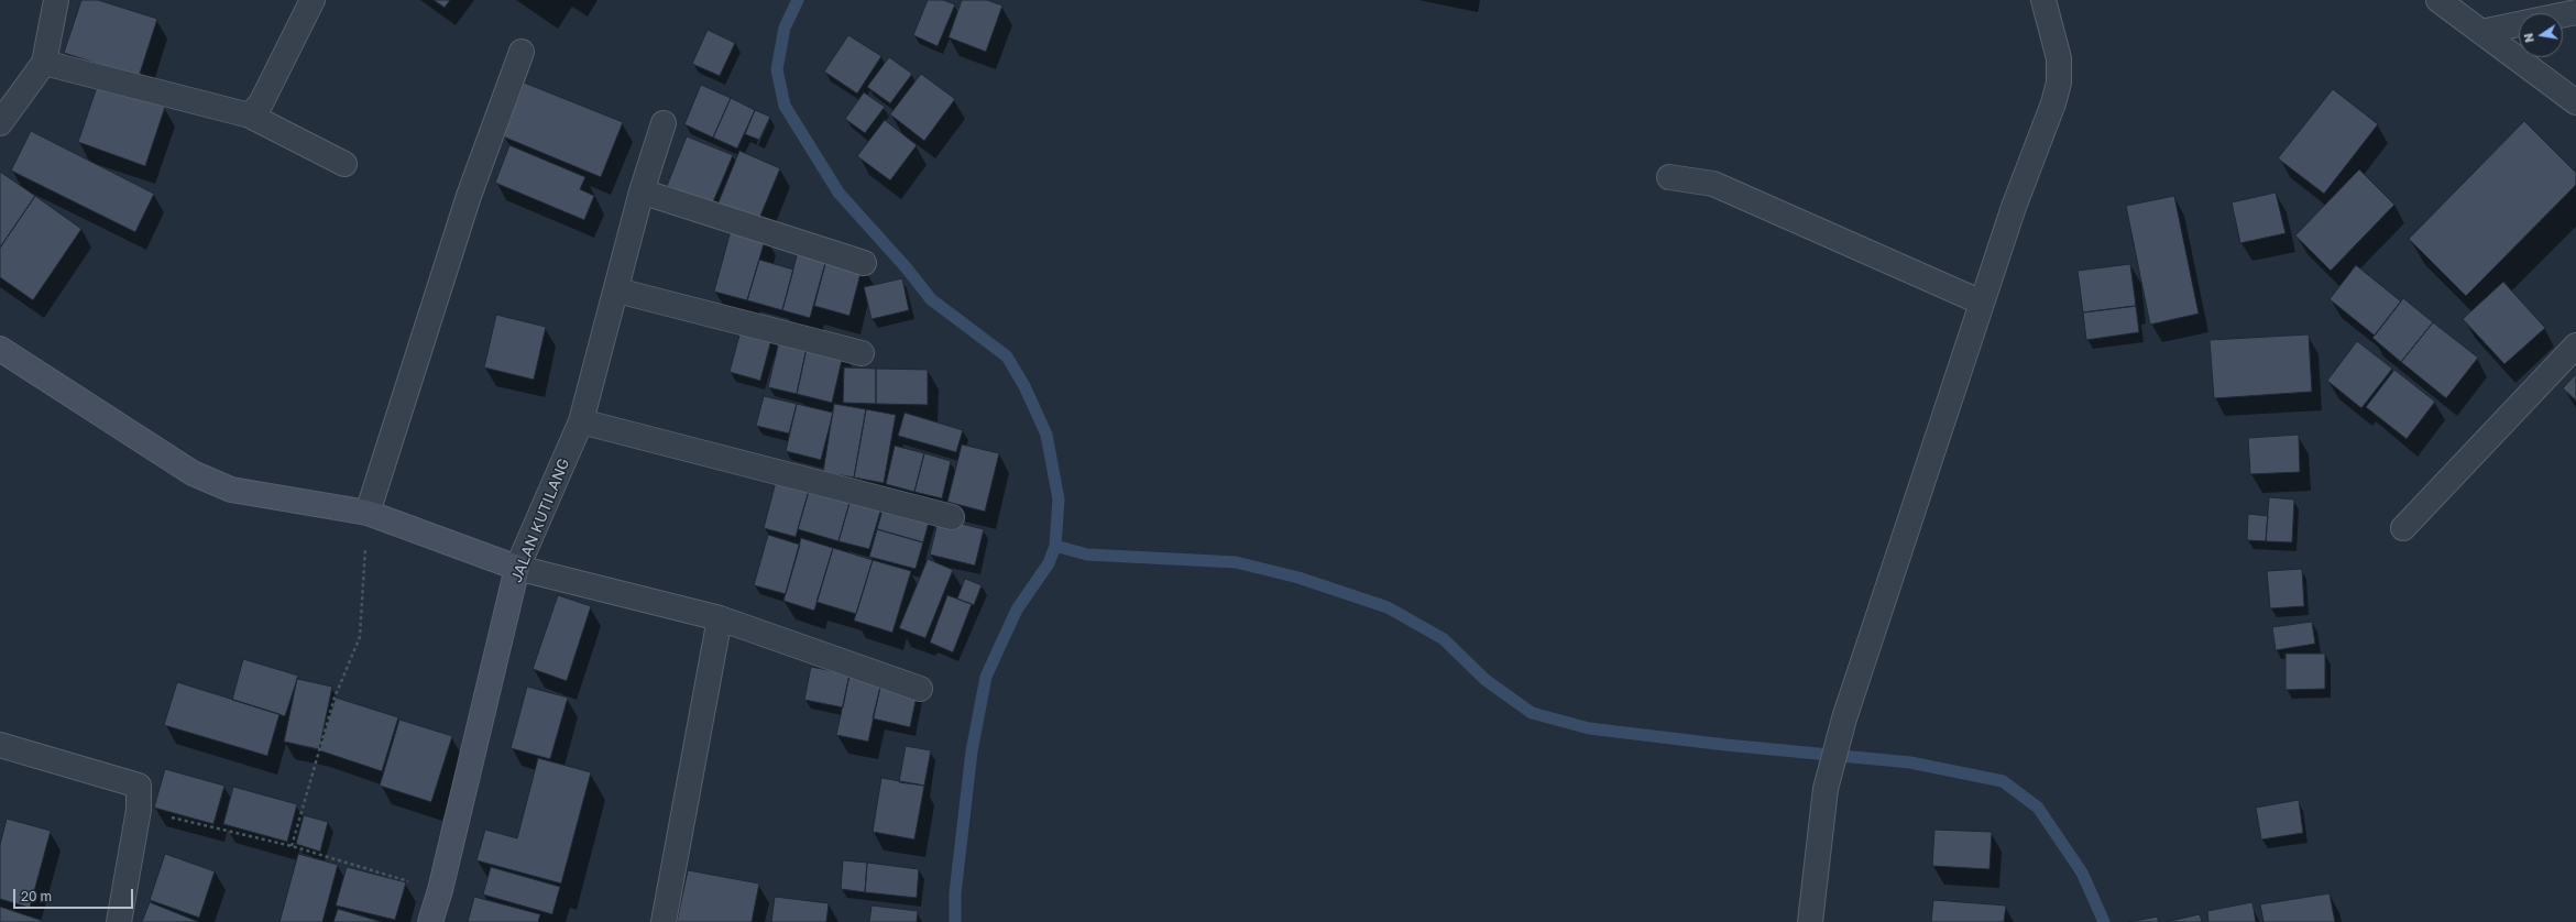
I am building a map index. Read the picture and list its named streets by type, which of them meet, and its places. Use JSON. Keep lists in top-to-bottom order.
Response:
{
  "streets": {
    "main road": ["JALAN KUTILANG"]
  },
  "scale_bar": "20 m",
  "north": "left"
}
